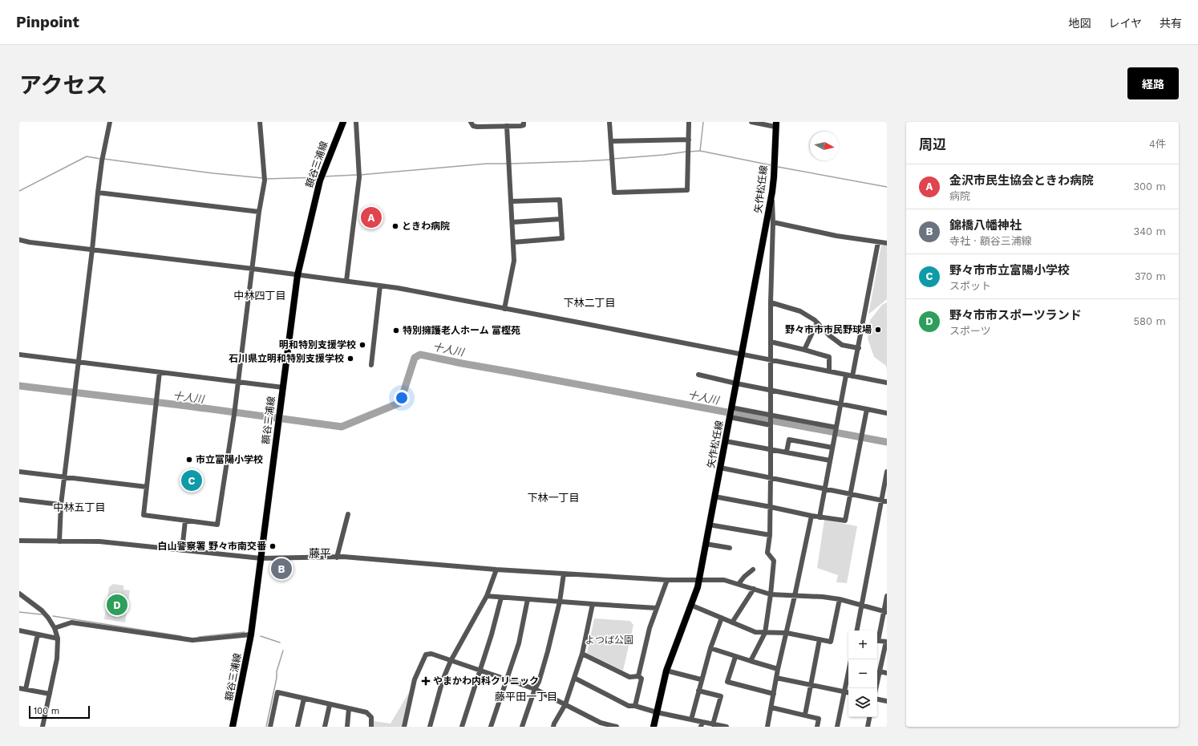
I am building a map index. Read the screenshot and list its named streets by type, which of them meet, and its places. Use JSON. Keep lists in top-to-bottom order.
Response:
{
  "streets": {
    "main road": ["額谷三浦線", "矢作松任線"]
  },
  "districts": [
    "中林四丁目",
    "下林二丁目",
    "下林一丁目",
    "中林五丁目",
    "藤平",
    "藤平田一丁目"
  ],
  "water": ["十人川"],
  "parks": ["よつば公園"],
  "places": {
    "other": [
      "ときわ病院",
      "野々市市市民野球場",
      "特別擁護老人ホーム 富樫苑",
      "明和特別支援学校",
      "石川県立明和特別支援学校",
      "市立富陽小学校",
      "白山警察署 野々市南交番"
    ],
    "health": ["やまかわ内科クリニック"]
  },
  "scale_bar": "100 m",
  "north": "right",
  "page": {
    "header": "Pinpoint",
    "nav": ["地図", "レイヤ", "共有"],
    "title": "アクセス",
    "buttons": "経路",
    "heading": ["周辺", "4件"],
    "list": [
      {
        "mark": "A",
        "name": "金沢市民生協会ときわ病院",
        "note": "病院",
        "value": "300 m"
      },
      {
        "mark": "B",
        "name": "錦橋八幡神社",
        "note": "寺社 · 額谷三浦線",
        "value": "340 m"
      },
      {
        "mark": "C",
        "name": "野々市市立富陽小学校",
        "note": "スポット",
        "value": "370 m"
      },
      {
        "mark": "D",
        "name": "野々市市スポーツランド",
        "note": "スポーツ",
        "value": "580 m"
      }
    ],
    "pins": [
      "A",
      "C",
      "B",
      "D"
    ],
    "map_buttons": ["+", "−"],
    "scale": "100 m"
  }
}
